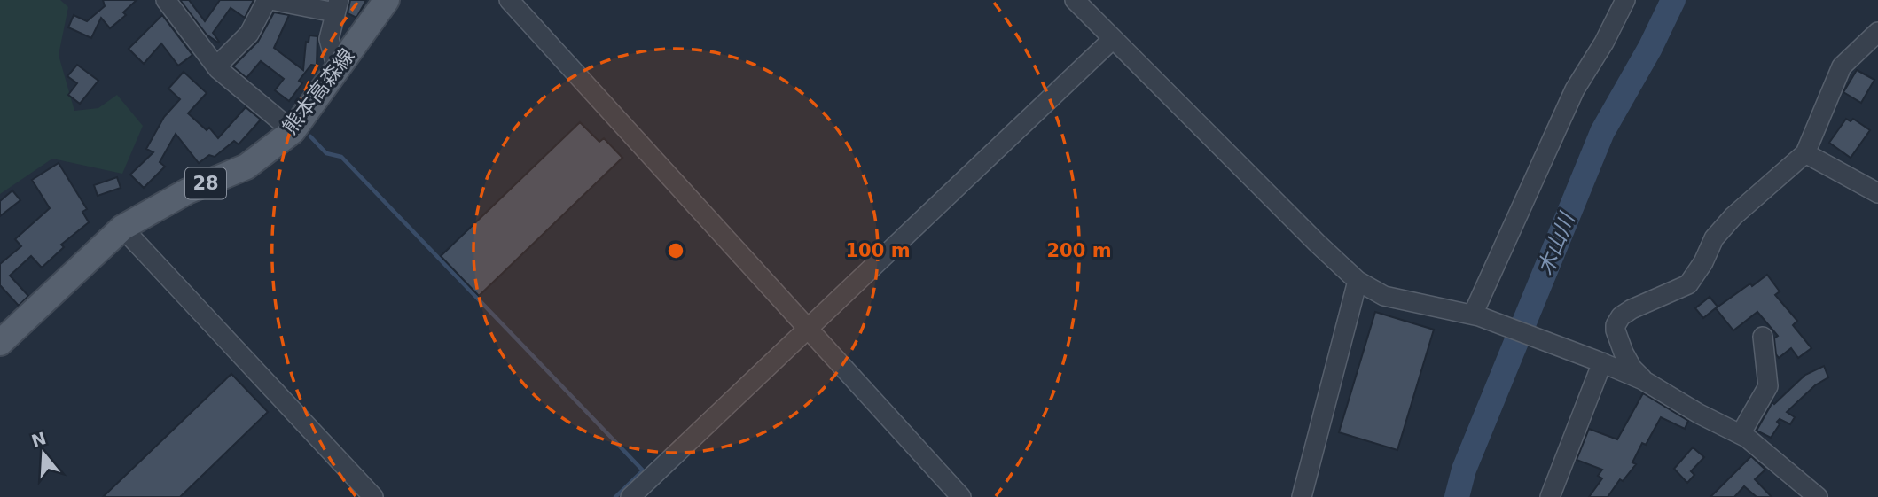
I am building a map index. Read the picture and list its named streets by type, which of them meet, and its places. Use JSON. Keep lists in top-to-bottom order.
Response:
{
  "streets": {
    "main road": ["熊本高森線", "28"]
  },
  "water": ["木山川"],
  "north": "top",
  "rings": ["100 m", "200 m"]
}
